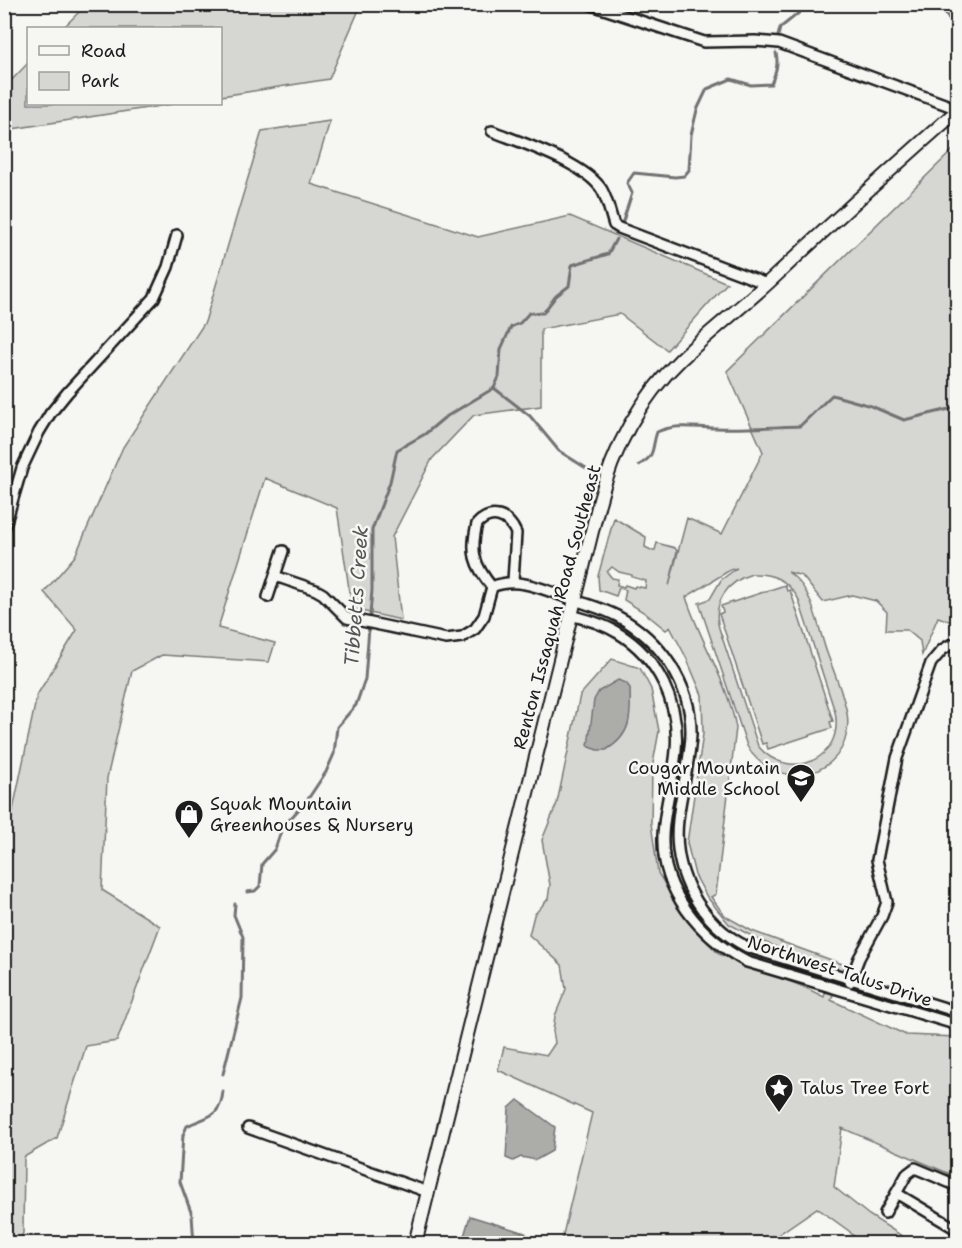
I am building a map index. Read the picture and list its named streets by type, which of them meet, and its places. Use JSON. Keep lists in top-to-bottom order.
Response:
{
  "streets": {
    "main road": ["Renton Issaquah Road Southeast"],
    "street": ["Northwest Talus Drive"]
  },
  "crossings": [
    ["Renton Issaquah Road Southeast", "Northwest Talus Drive"]
  ],
  "water": ["Tibbetts Creek"],
  "places": {
    "school or university": ["Cougar Mountain Middle School"],
    "shop": ["Squak Mountain Greenhouses & Nursery"],
    "place": ["Talus Tree Fort"]
  },
  "legend": ["Road", "Park"]
}
